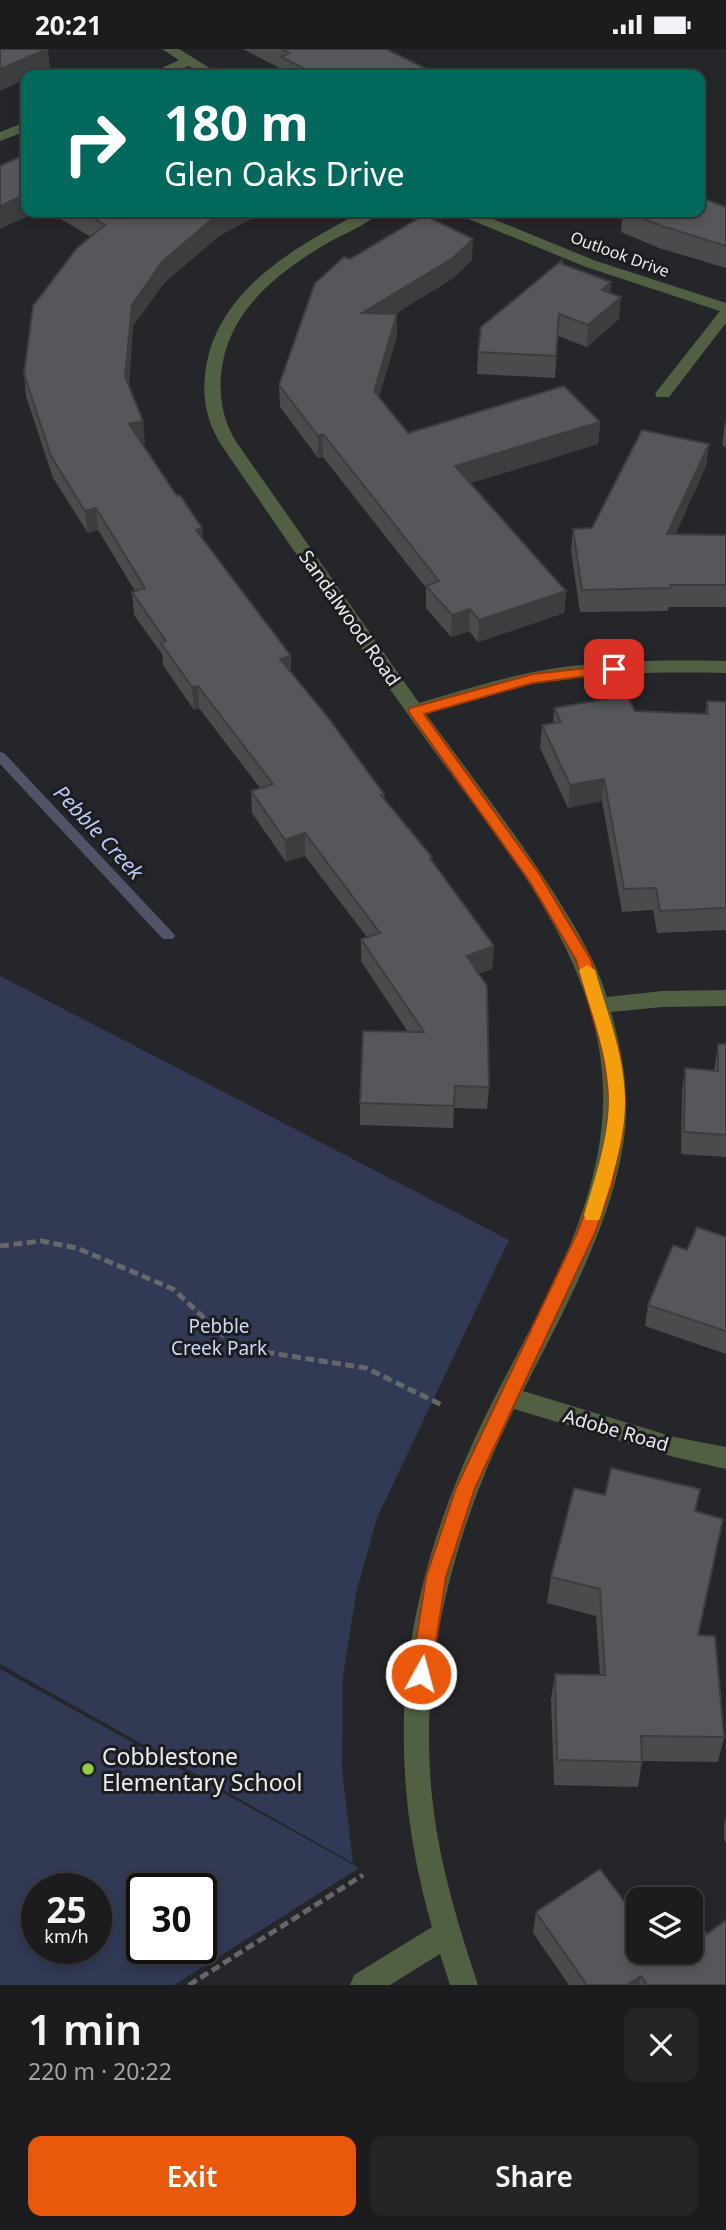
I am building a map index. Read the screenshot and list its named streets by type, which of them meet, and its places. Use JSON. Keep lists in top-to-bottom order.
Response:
{
  "streets": {
    "street": ["Outlook Drive", "Sandalwood Road", "Adobe Road"]
  },
  "crossings": [
    ["Sandalwood Road", "Adobe Road"]
  ],
  "water": ["Pebble Creek"],
  "parks": ["Pebble Creek Park"],
  "places": ["Cobblestone Elementary School"],
  "page": {
    "status": "20:21",
    "turn": ["180 m", "Glen Oaks Drive"],
    "speed": "25 km/h",
    "limit": "30",
    "heading": ["1 min", "220 m · 20:22"],
    "buttons": ["Exit", "Share"]
  }
}
